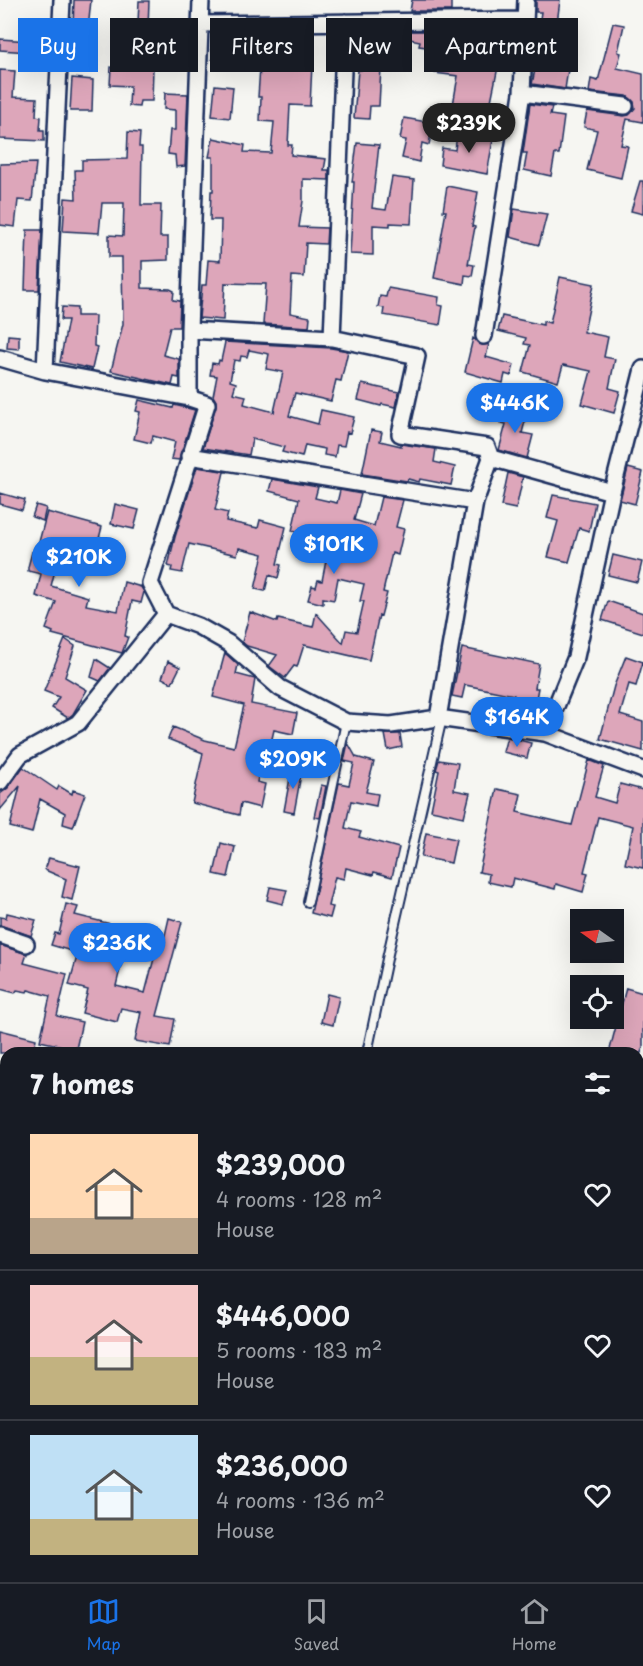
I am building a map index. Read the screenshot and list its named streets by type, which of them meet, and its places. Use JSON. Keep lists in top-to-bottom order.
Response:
{
  "north": "left",
  "page": {
    "chip": [
      "Buy",
      "Rent",
      "Filters",
      "New",
      "Apartment"
    ],
    "price": [
      "$239K",
      "$446K",
      "$101K",
      "$210K",
      "$164K",
      "$209K",
      "$236K"
    ],
    "heading": "7 homes",
    "list": [
      {
        "name": "$239,000",
        "note": "4 rooms · 128 m² · House"
      },
      {
        "name": "$446,000",
        "note": "5 rooms · 183 m² · House"
      },
      {
        "name": "$236,000",
        "note": "4 rooms · 136 m² · House"
      }
    ],
    "tabs": ["Map", "Saved", "Home"]
  }
}
